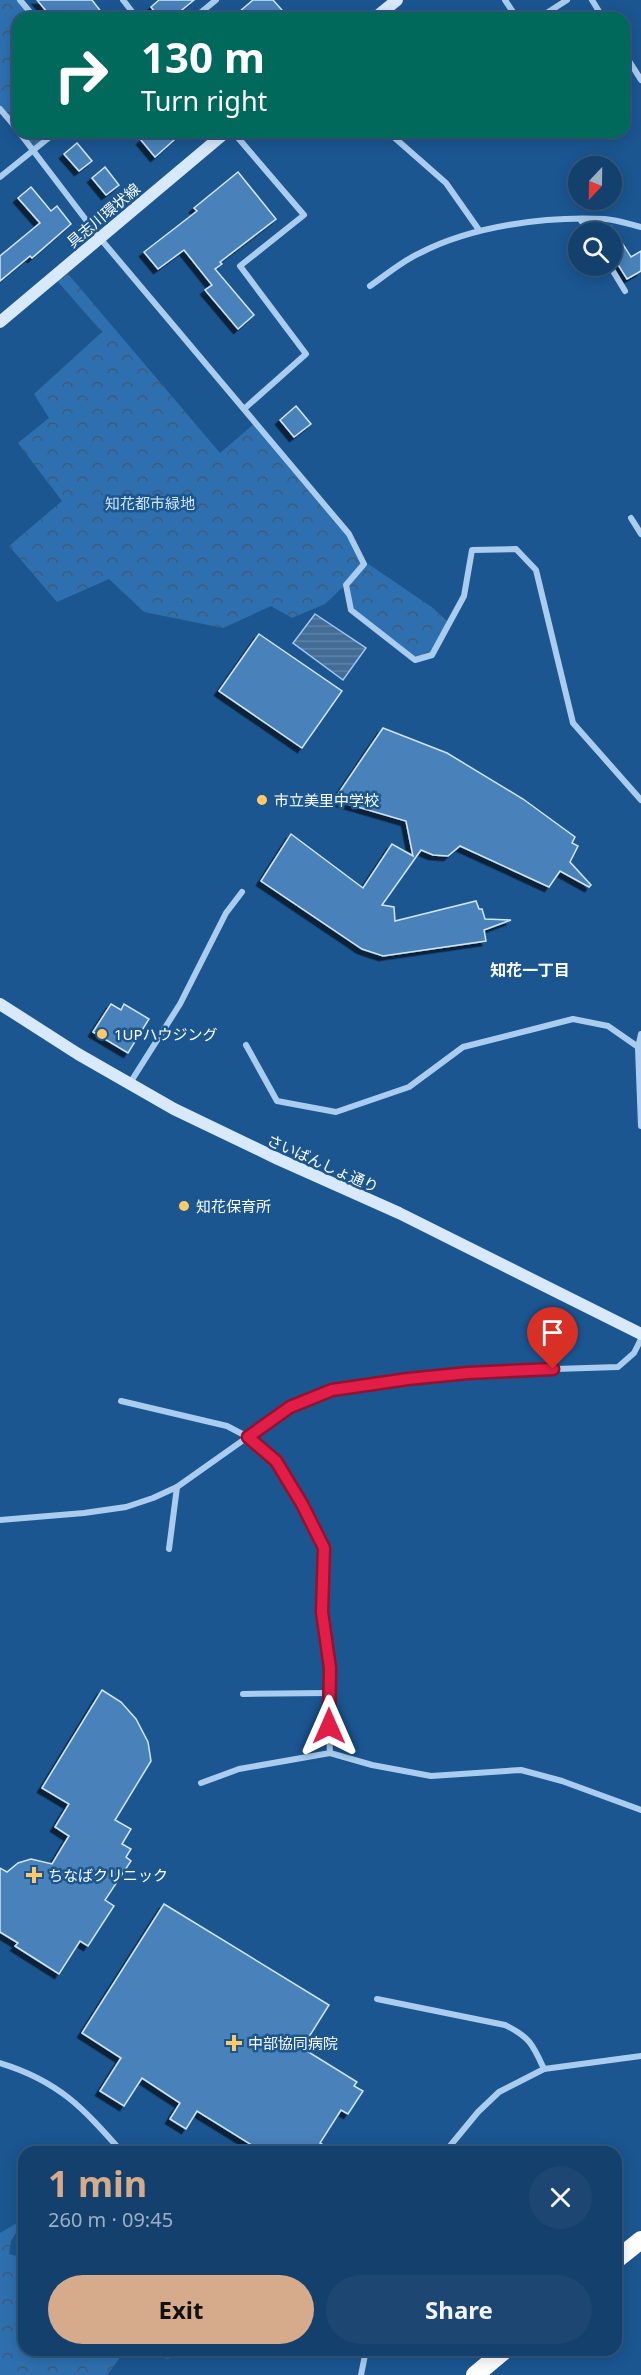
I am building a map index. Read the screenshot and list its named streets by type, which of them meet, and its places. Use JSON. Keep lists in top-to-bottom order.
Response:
{
  "streets": {
    "main road": ["具志川環状線", "さいばんしょ通り"]
  },
  "districts": ["知花一丁目"],
  "parks": ["知花都市緑地"],
  "places": {
    "other": ["市立美里中学校", "1UPハウジング", "知花保育所"],
    "health": ["ちなばクリニック", "中部協同病院"]
  },
  "north": "bottom",
  "page": {
    "turn": ["130 m", "Turn right"],
    "heading": ["1 min", "260 m · 09:45"],
    "buttons": ["Exit", "Share"]
  }
}
